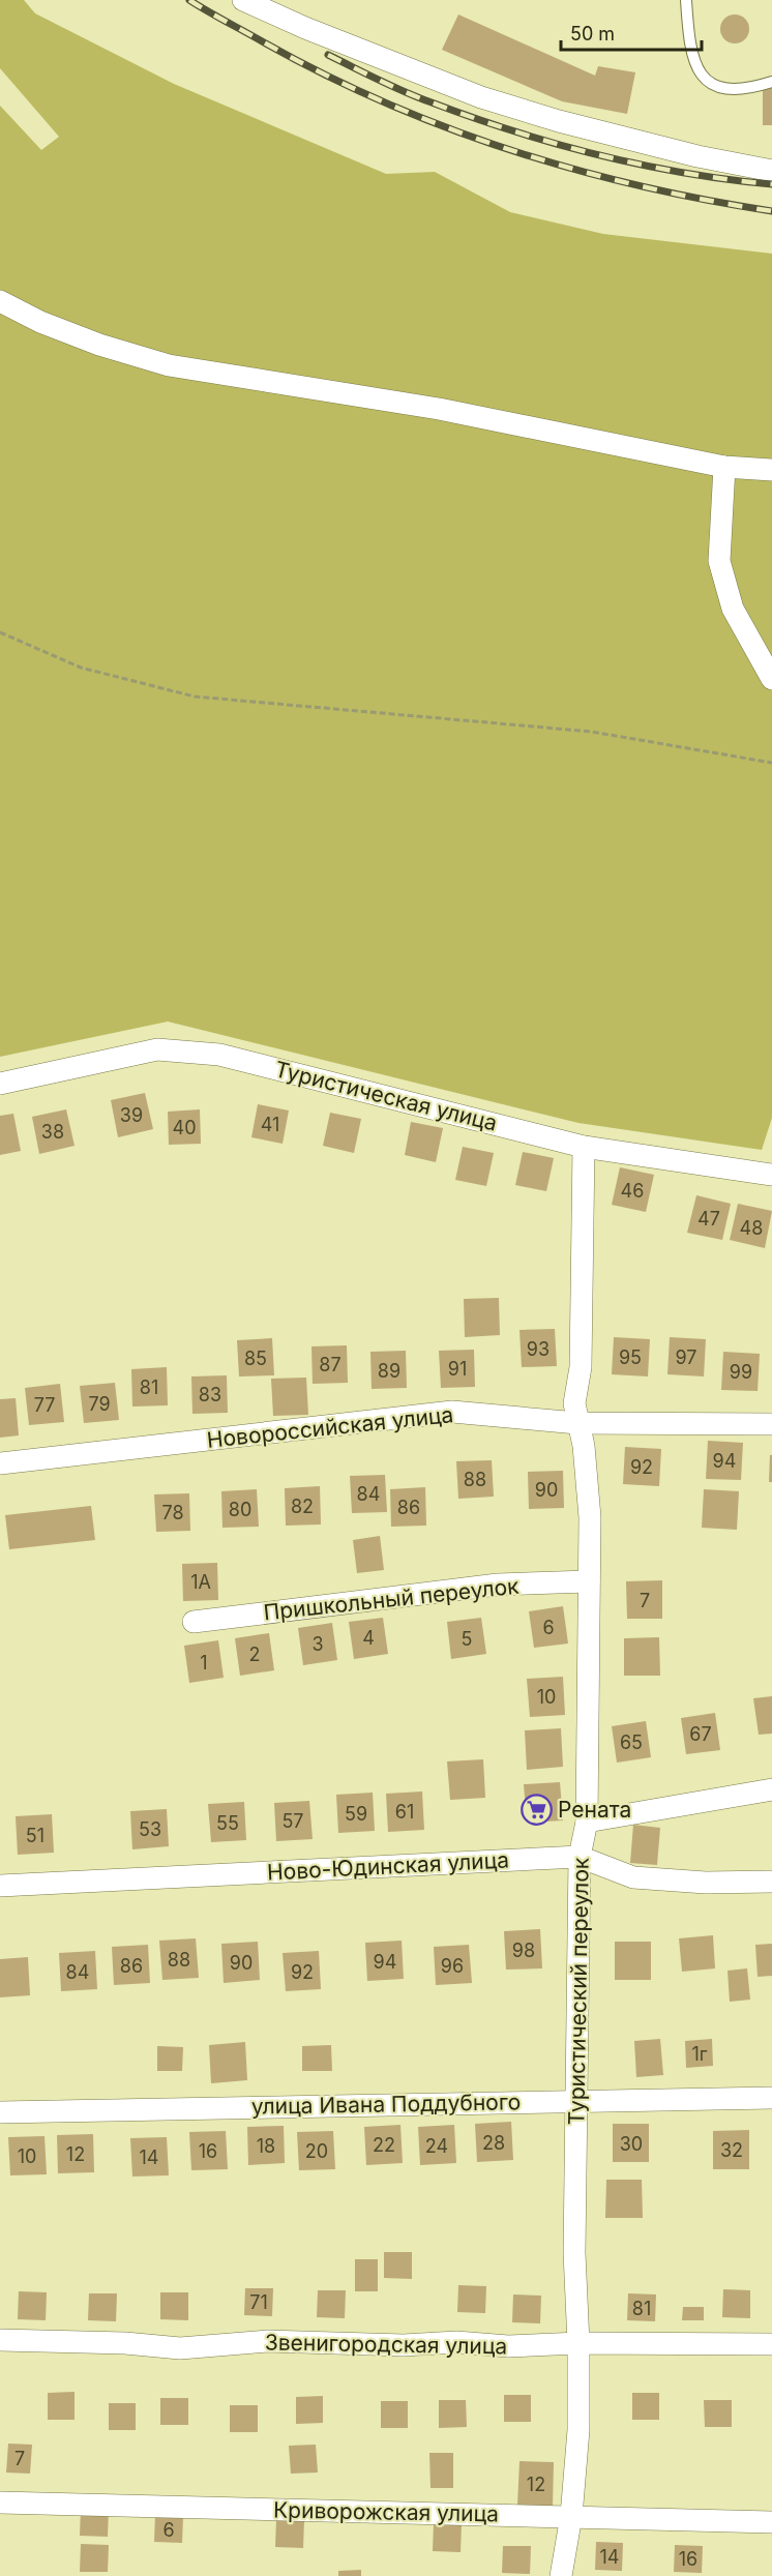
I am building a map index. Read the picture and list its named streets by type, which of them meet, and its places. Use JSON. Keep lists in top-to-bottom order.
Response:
{
  "streets": {
    "street": [
      "Туристическая улица",
      "Новороссийская улица",
      "Пришкольный переулок",
      "Ново-Юдинская улица",
      "Туристический переулок",
      "улица Ивана Поддубного",
      "Звенигородская улица",
      "Криворожская улица"
    ]
  },
  "crossings": [
    ["Туристическая улица", "Туристический переулок"],
    ["Новороссийская улица", "Туристический переулок"],
    ["Пришкольный переулок", "Туристический переулок"],
    ["Ново-Юдинская улица", "Туристический переулок"],
    ["Туристический переулок", "улица Ивана Поддубного"],
    ["Туристический переулок", "Звенигородская улица"],
    ["Туристический переулок", "Криворожская улица"]
  ],
  "places": {
    "supermarket": ["Рената"]
  },
  "house_numbers": [
    "39",
    "41",
    "40",
    "38",
    "46",
    "47",
    "48",
    "93",
    "95",
    "97",
    "85",
    "87",
    "91",
    "89",
    "99",
    "81",
    "83",
    "79",
    "77",
    "94",
    "92",
    "88",
    "90",
    "84",
    "82",
    "86",
    "80",
    "78",
    "1А",
    "7",
    "6",
    "4",
    "5",
    "3",
    "2",
    "1",
    "10",
    "67",
    "65",
    "61",
    "59",
    "57",
    "55",
    "53",
    "51",
    "98",
    "88",
    "94",
    "90",
    "86",
    "96",
    "84",
    "92",
    "1г",
    "28",
    "30",
    "22",
    "18",
    "24",
    "32",
    "16",
    "20",
    "12",
    "10",
    "14",
    "71",
    "81",
    "7",
    "12",
    "6",
    "14",
    "16"
  ],
  "scale_bar": "50 m"
}
